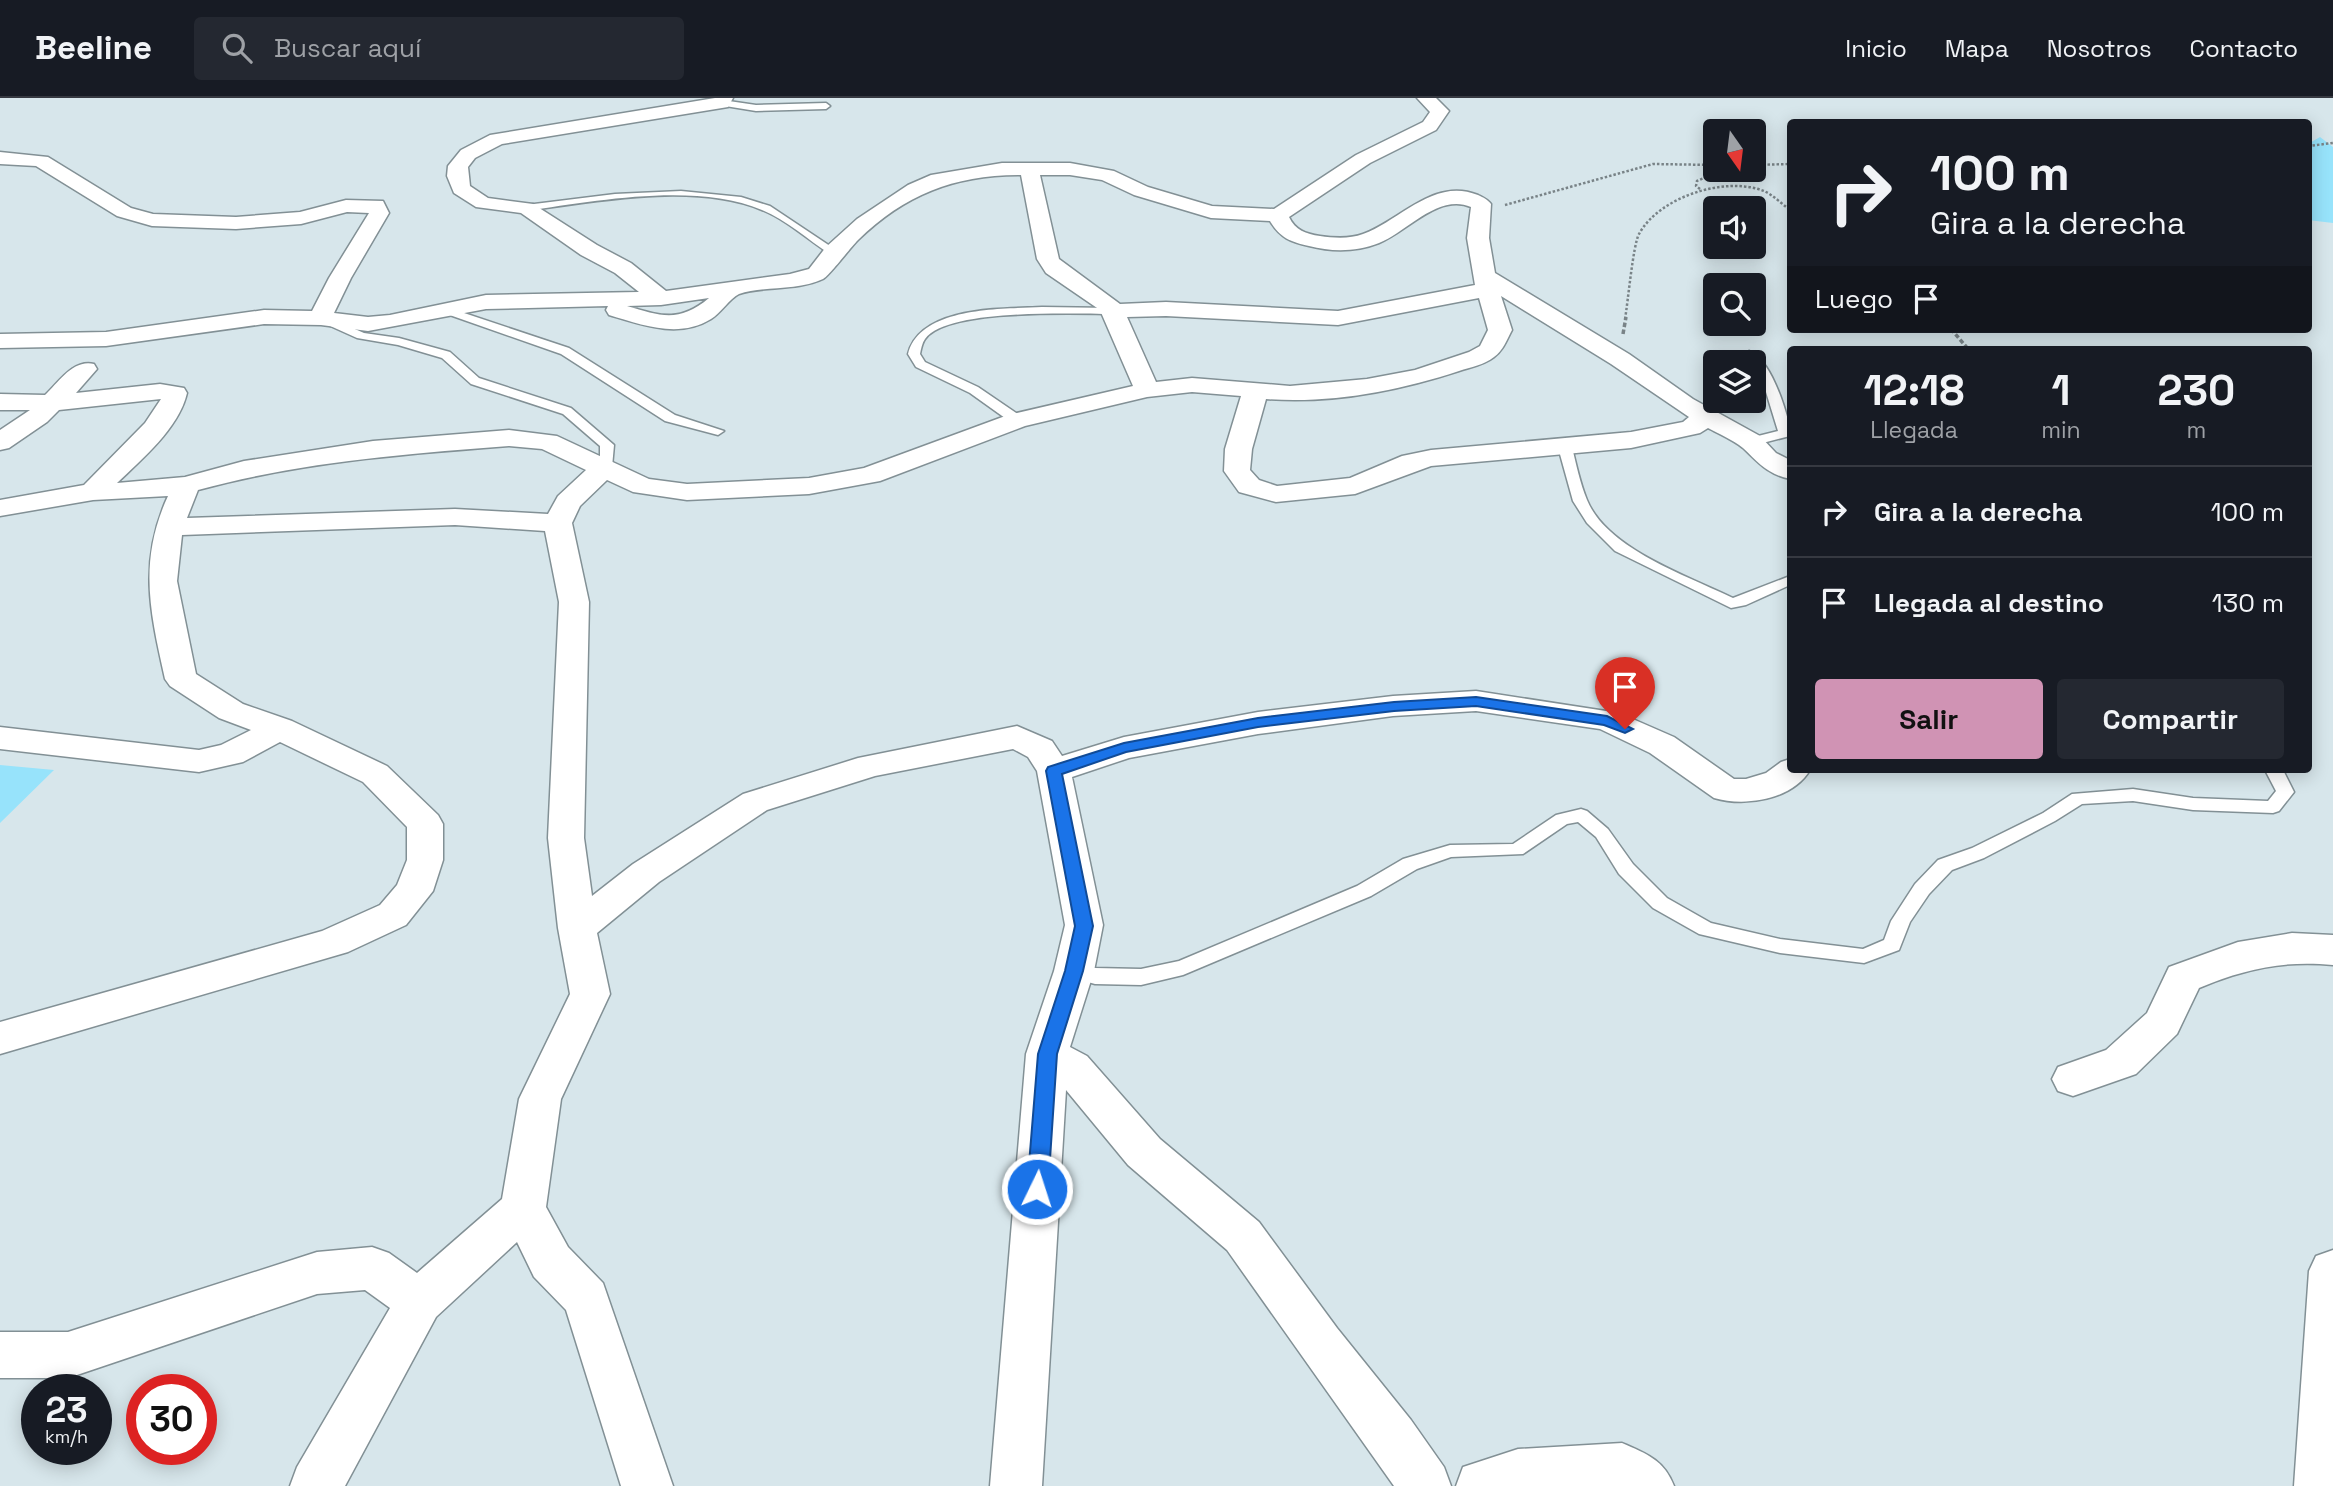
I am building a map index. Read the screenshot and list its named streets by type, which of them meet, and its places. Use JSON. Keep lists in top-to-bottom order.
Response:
{
  "north": "bottom",
  "page": {
    "header": "Beeline",
    "search": "Buscar aquí",
    "nav": [
      "Inicio",
      "Mapa",
      "Nosotros",
      "Contacto"
    ],
    "turn": ["100 m", "Gira a la derecha"],
    "then": "Luego",
    "eta": [
      "12:18",
      "Llegada",
      "1",
      "min",
      "230",
      "m"
    ],
    "list": [
      {
        "name": "Gira a la derecha",
        "value": "100 m"
      },
      {
        "name": "Llegada al destino",
        "value": "130 m"
      }
    ],
    "buttons": ["Salir", "Compartir"],
    "speed": "23 km/h",
    "limit": "30"
  }
}
